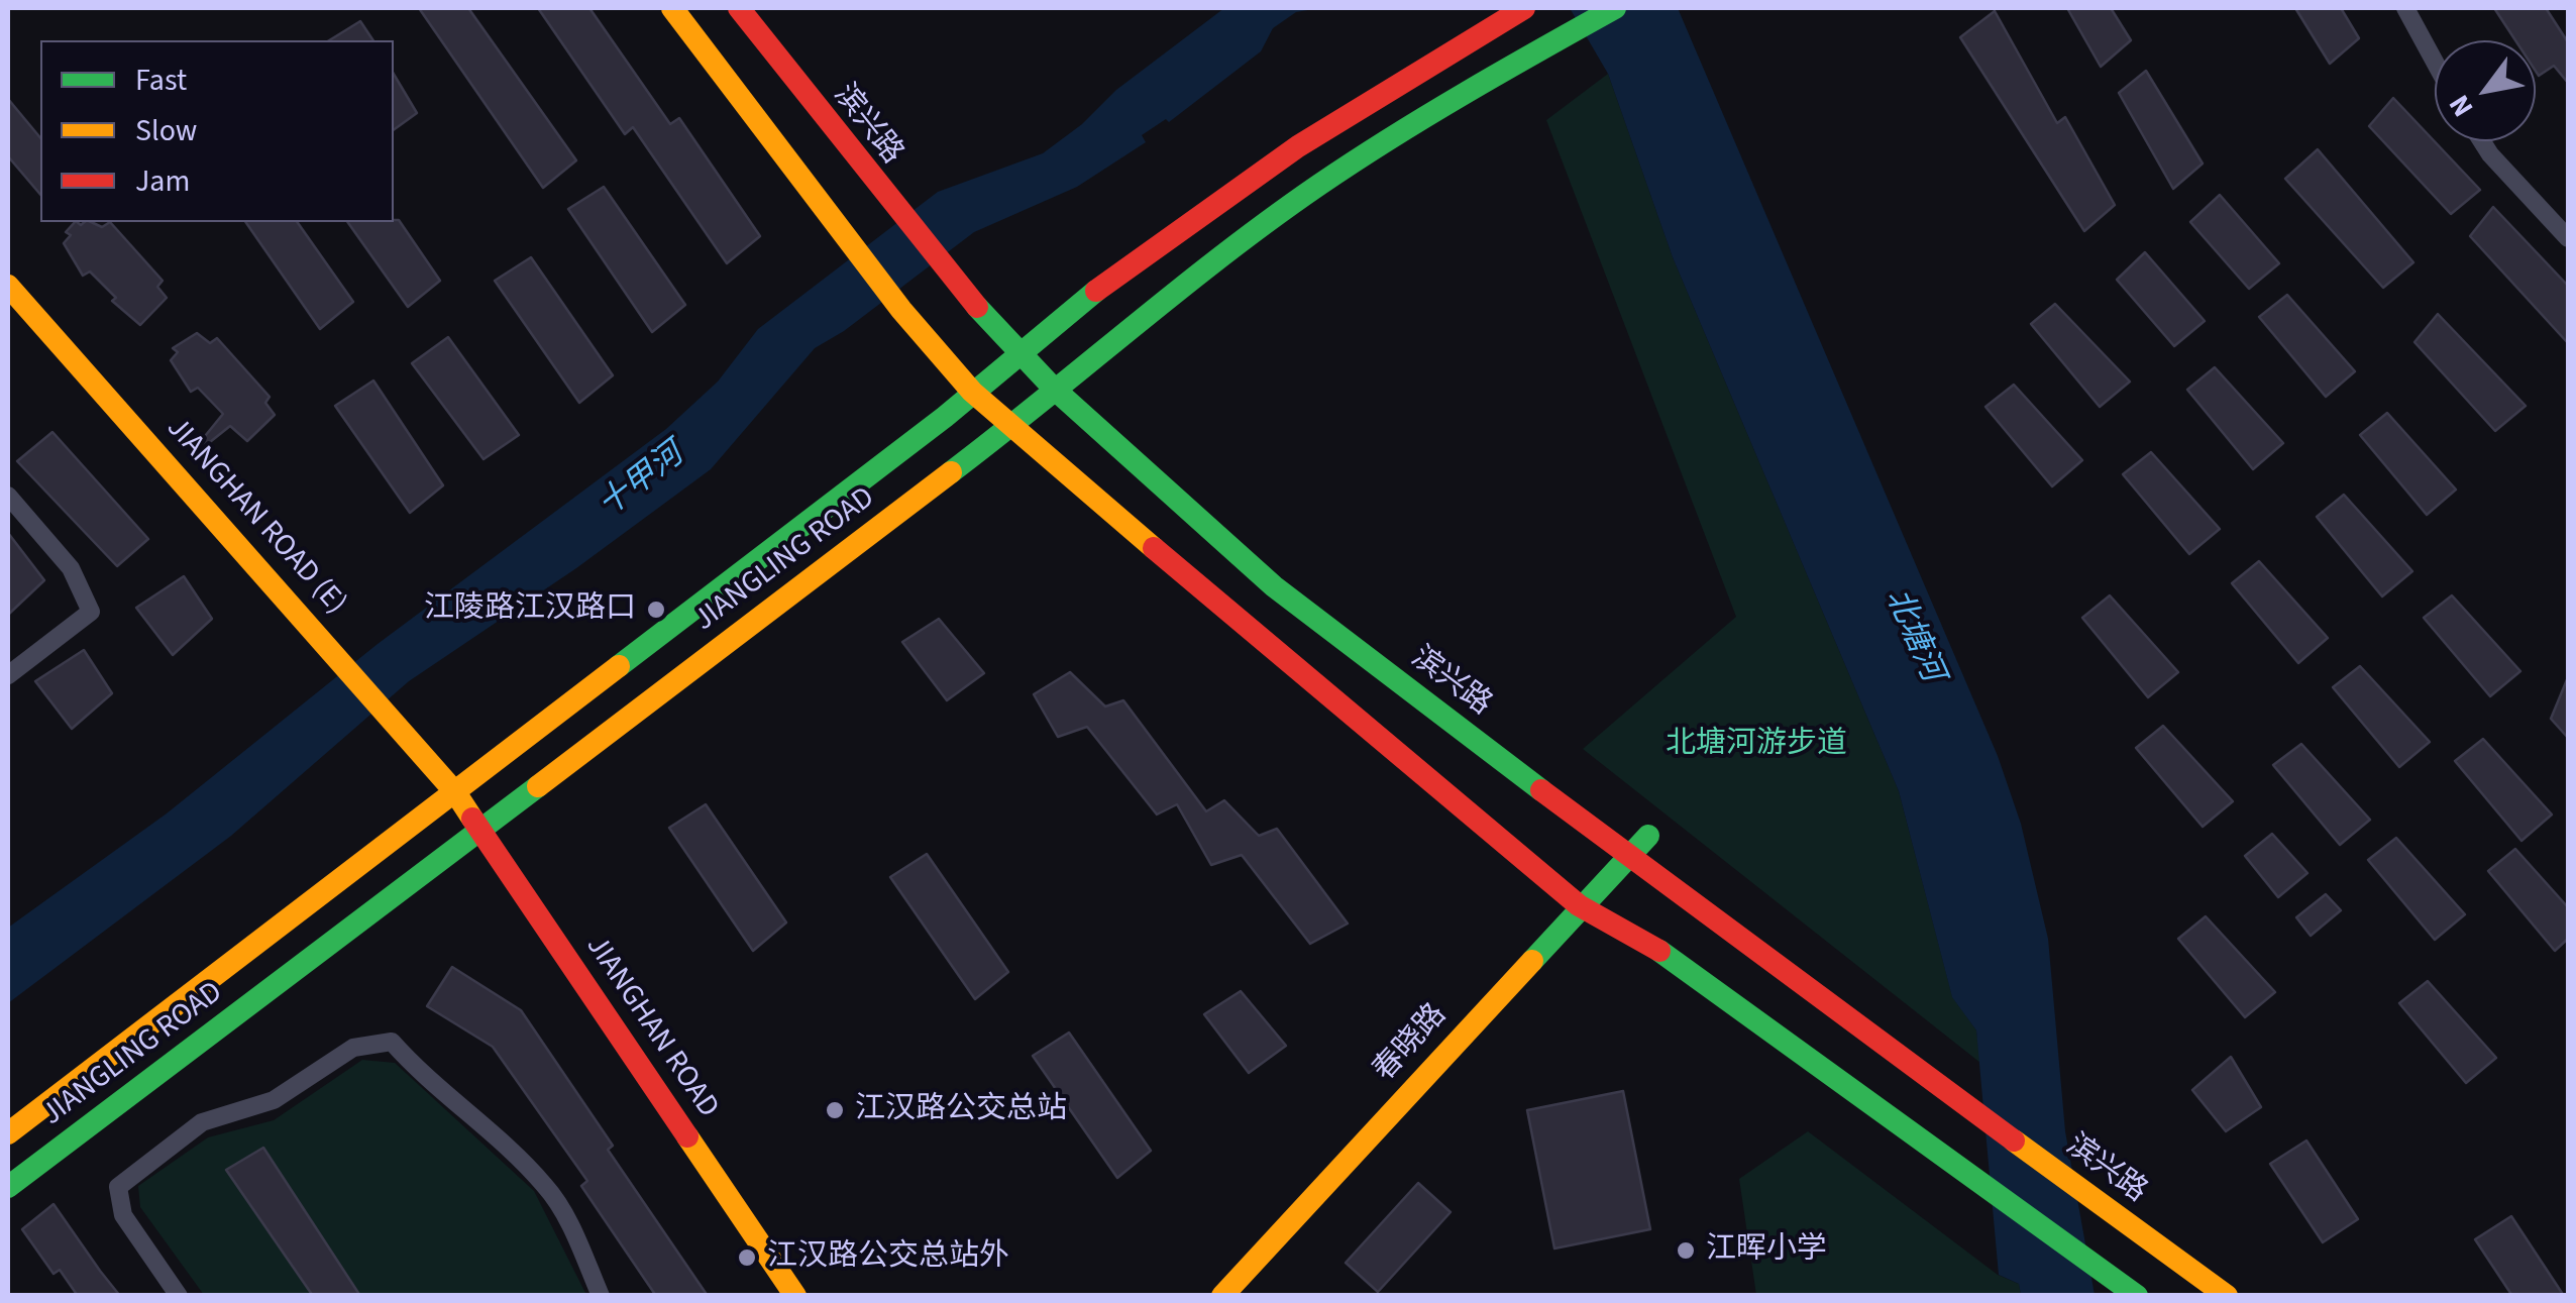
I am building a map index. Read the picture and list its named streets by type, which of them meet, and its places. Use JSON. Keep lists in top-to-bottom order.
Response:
{
  "streets": {
    "main road": [
      "滨兴路",
      "JIANGHAN ROAD (E)",
      "JIANGLING ROAD",
      "JIANGHAN ROAD",
      "春晓路"
    ]
  },
  "crossings": [
    ["滨兴路", "JIANGLING ROAD"],
    ["滨兴路", "春晓路"],
    ["JIANGHAN ROAD (E)", "JIANGLING ROAD"],
    ["JIANGHAN ROAD (E)", "JIANGHAN ROAD"],
    ["JIANGLING ROAD", "JIANGHAN ROAD"]
  ],
  "water": ["十甲河", "北塘河"],
  "parks": ["北塘河游步道"],
  "places": [
    "江陵路江汉路口",
    "江汉路公交总站",
    "江晖小学",
    "江汉路公交总站外"
  ],
  "legend": ["Fast", "Slow", "Jam"],
  "north": "bottom left"
}
